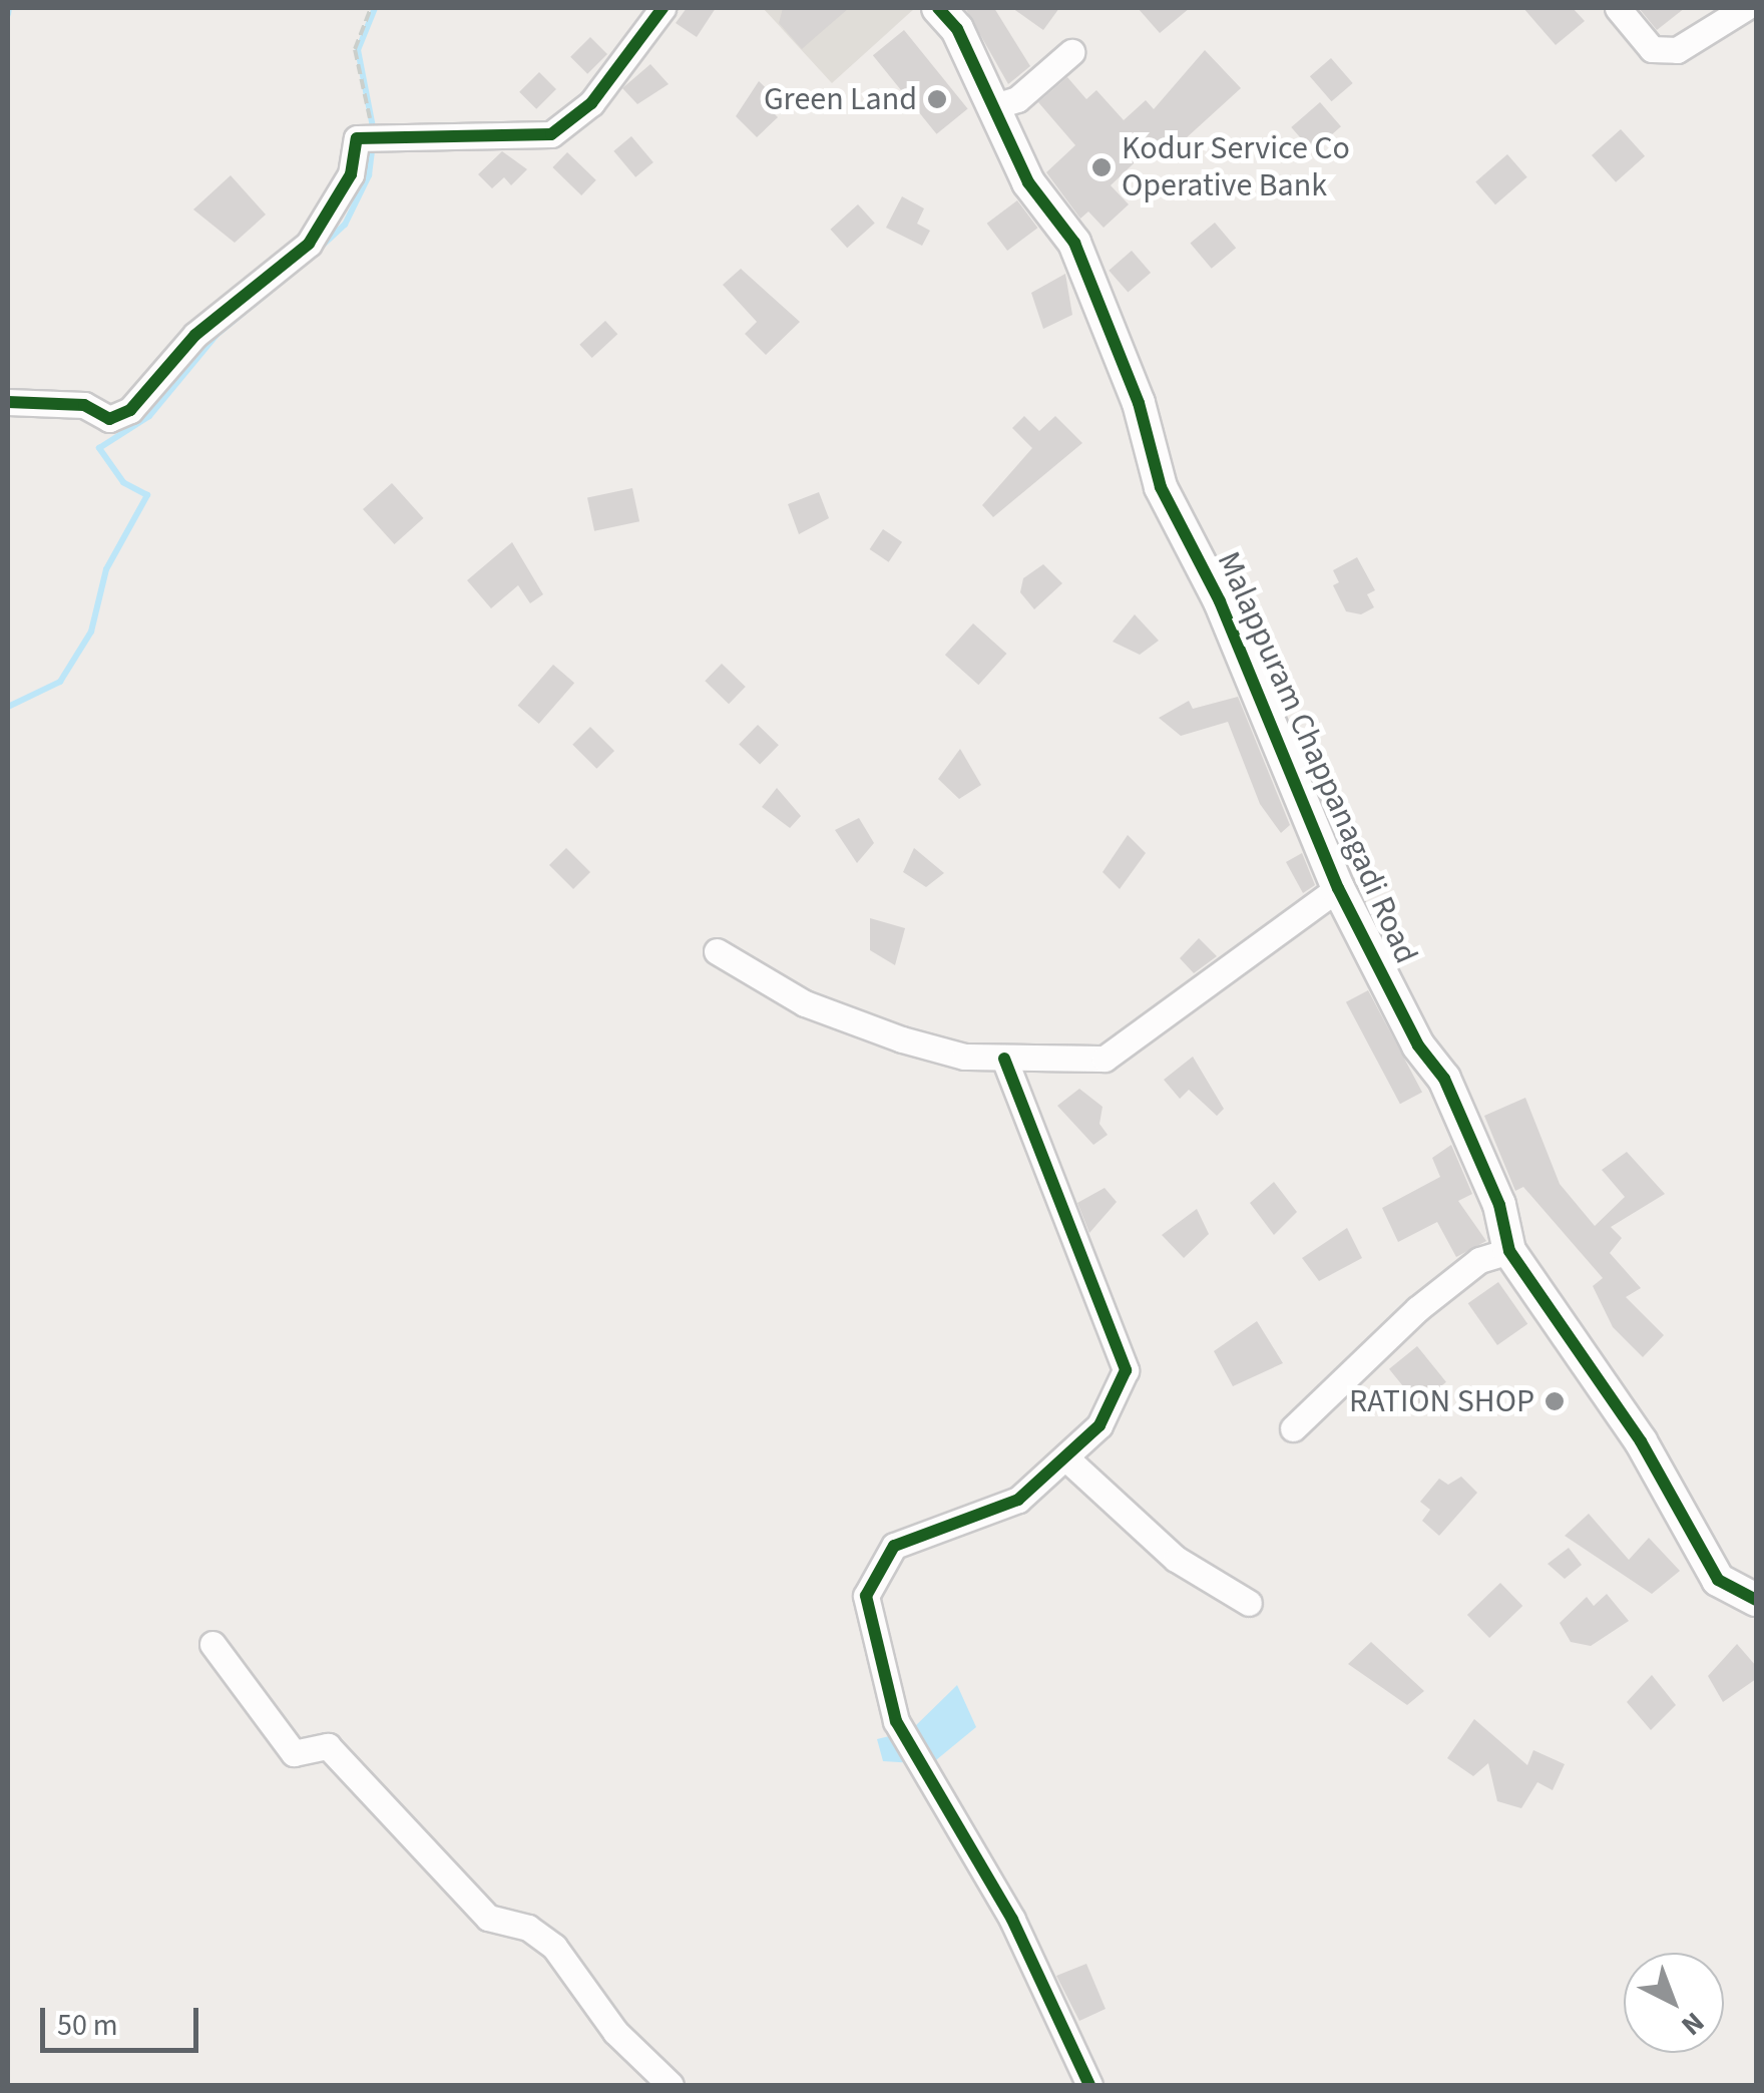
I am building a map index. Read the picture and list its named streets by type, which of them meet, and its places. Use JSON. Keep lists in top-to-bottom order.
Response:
{
  "streets": {
    "street": ["Malappuram Chappanagadi Road"]
  },
  "places": ["Green Land", "Kodur Service Co Operative Bank", "RATION SHOP"],
  "scale_bar": "50 m",
  "north": "bottom right"
}
